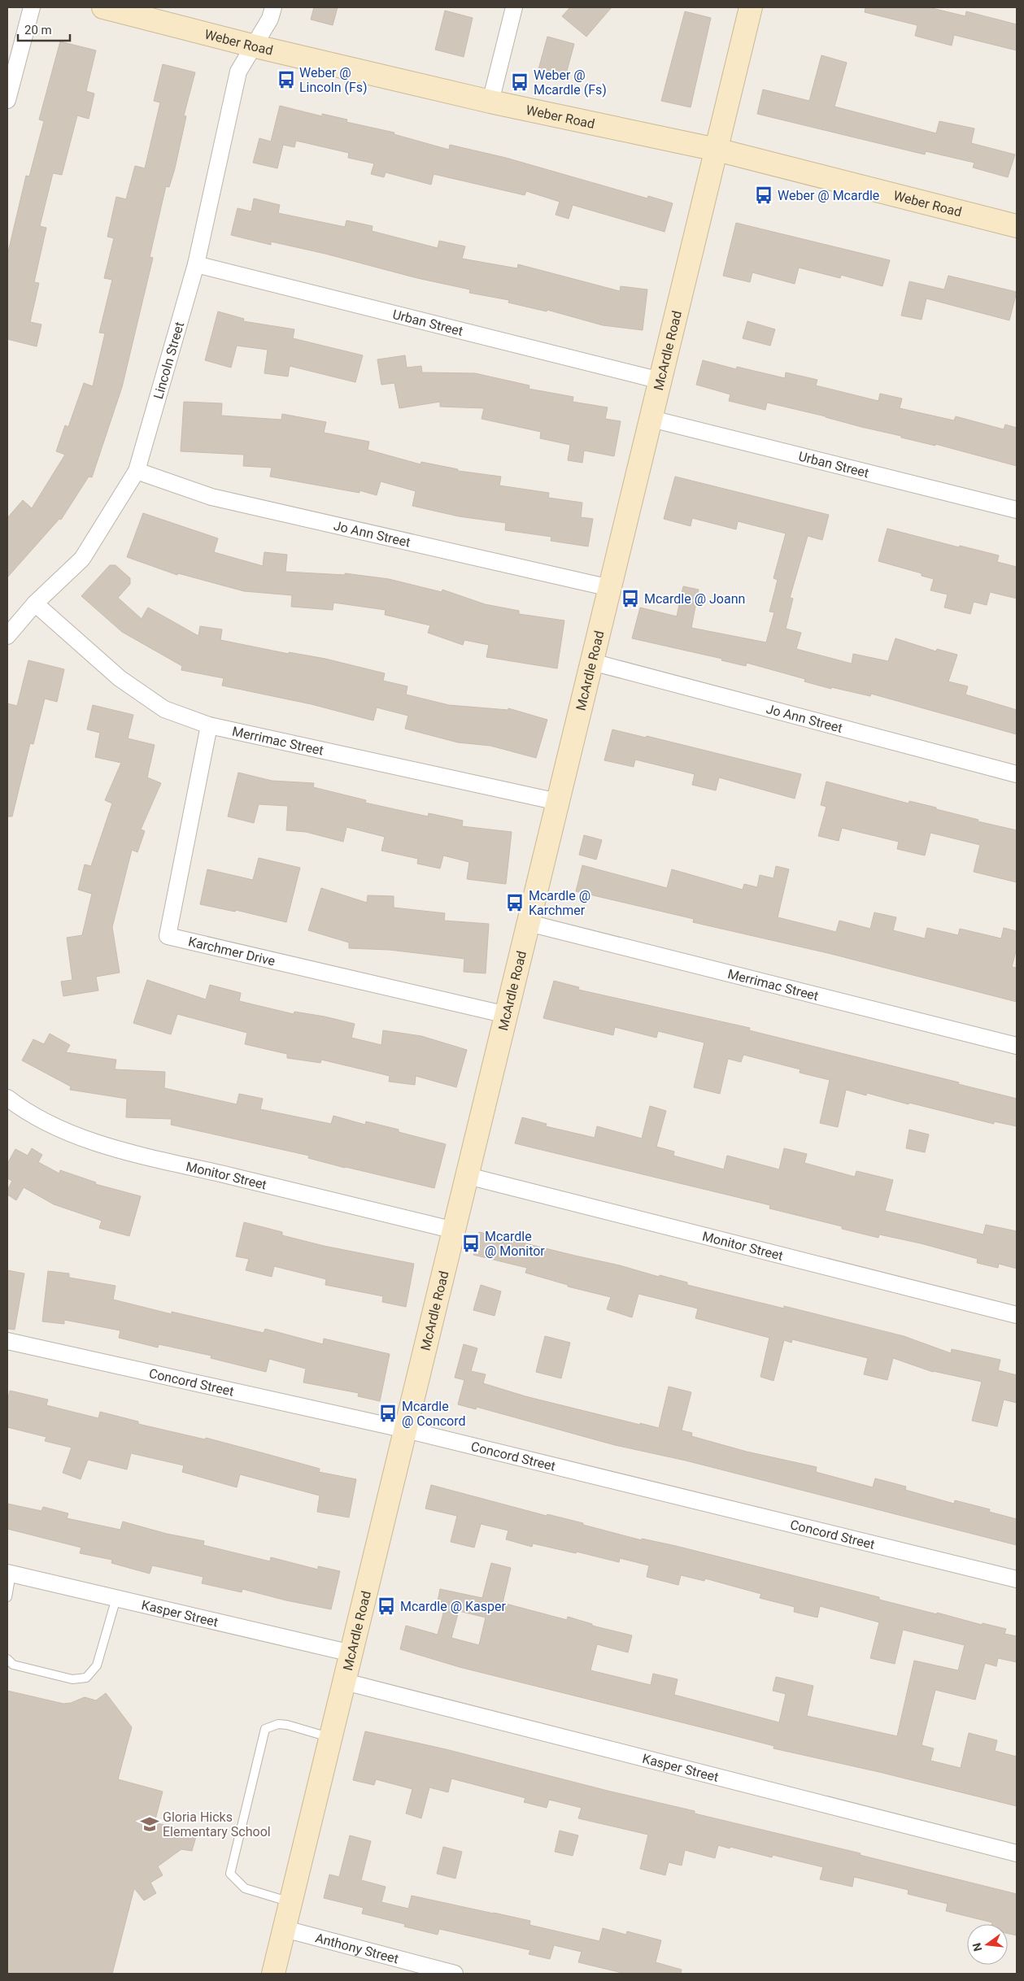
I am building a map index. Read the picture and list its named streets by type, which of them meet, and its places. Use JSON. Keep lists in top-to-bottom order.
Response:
{
  "streets": {
    "main road": ["Weber Road", "McArdle Road"],
    "street": [
      "Urban Street",
      "Lincoln Street",
      "Jo Ann Street",
      "Merrimac Street",
      "Karchmer Drive",
      "Monitor Street",
      "Concord Street",
      "Kasper Street",
      "Anthony Street"
    ]
  },
  "crossings": [
    ["Weber Road", "McArdle Road"],
    ["Weber Road", "Lincoln Street"],
    ["Urban Street", "McArdle Road"],
    ["Urban Street", "Lincoln Street"],
    ["McArdle Road", "Jo Ann Street"],
    ["McArdle Road", "Merrimac Street"],
    ["McArdle Road", "Karchmer Drive"],
    ["McArdle Road", "Monitor Street"],
    ["McArdle Road", "Concord Street"],
    ["McArdle Road", "Kasper Street"],
    ["McArdle Road", "Anthony Street"],
    ["Lincoln Street", "Jo Ann Street"],
    ["Lincoln Street", "Merrimac Street"],
    ["Merrimac Street", "Karchmer Drive"]
  ],
  "places": {
    "bus stop": [
      "Weber @ Lincoln (Fs)",
      "Weber @ Mcardle (Fs)",
      "Weber @ Mcardle",
      "Mcardle @ Joann",
      "Mcardle @ Karchmer",
      "Mcardle @ Monitor",
      "Mcardle @ Concord",
      "Mcardle @ Kasper"
    ],
    "school or university": ["Gloria Hicks Elementary School"]
  },
  "scale_bar": "20 m",
  "north": "left"
}
